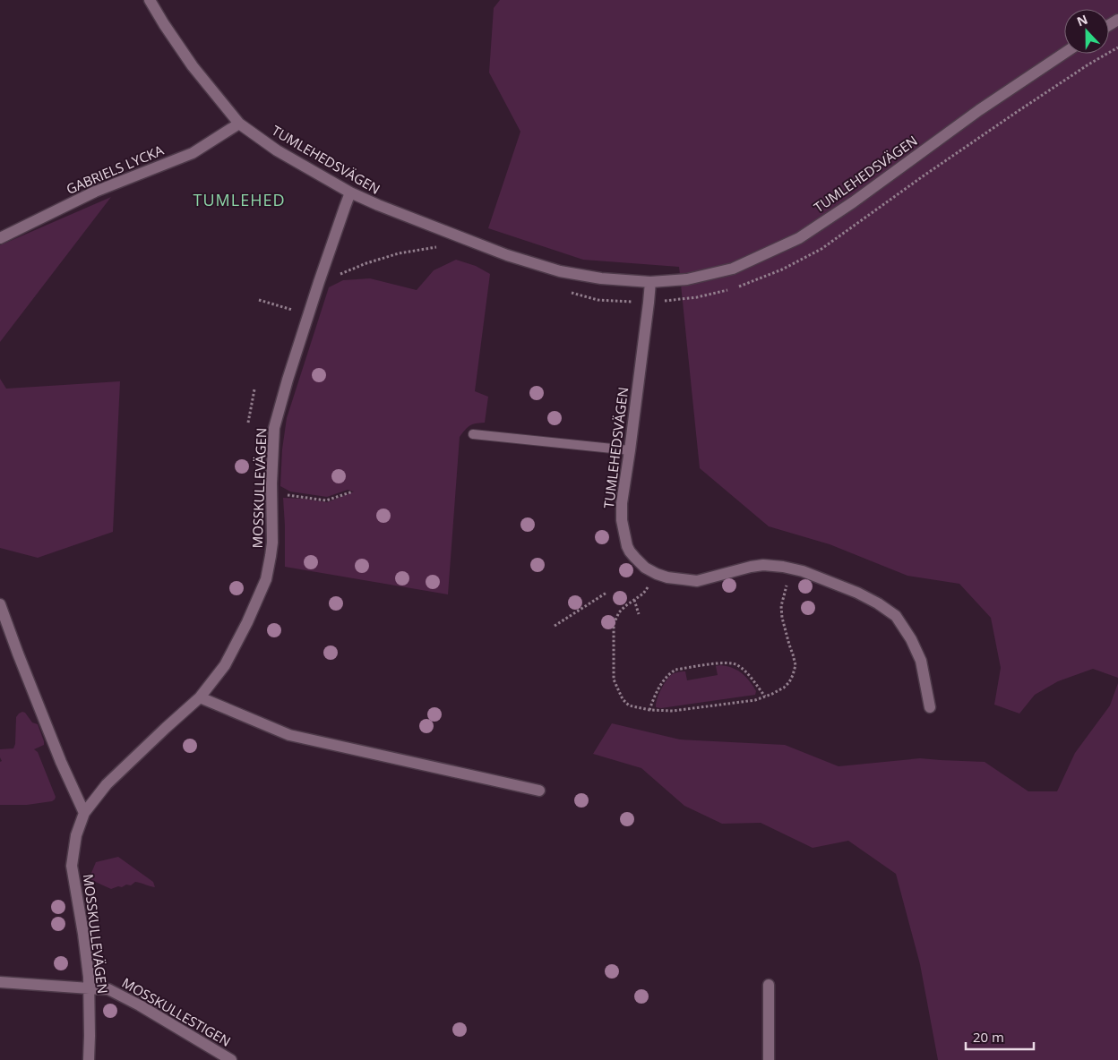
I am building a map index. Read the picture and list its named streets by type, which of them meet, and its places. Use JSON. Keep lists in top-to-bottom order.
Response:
{
  "streets": {
    "street": [
      "TUMLEHEDSVÄGEN",
      "GABRIELS LYCKA",
      "MOSSKULLEVÄGEN",
      "MOSSKULLESTIGEN"
    ]
  },
  "crossings": [
    ["TUMLEHEDSVÄGEN", "GABRIELS LYCKA"],
    ["TUMLEHEDSVÄGEN", "MOSSKULLEVÄGEN"],
    ["MOSSKULLEVÄGEN", "MOSSKULLESTIGEN"]
  ],
  "districts": ["TUMLEHED"],
  "scale_bar": "20 m",
  "north": "top"
}
